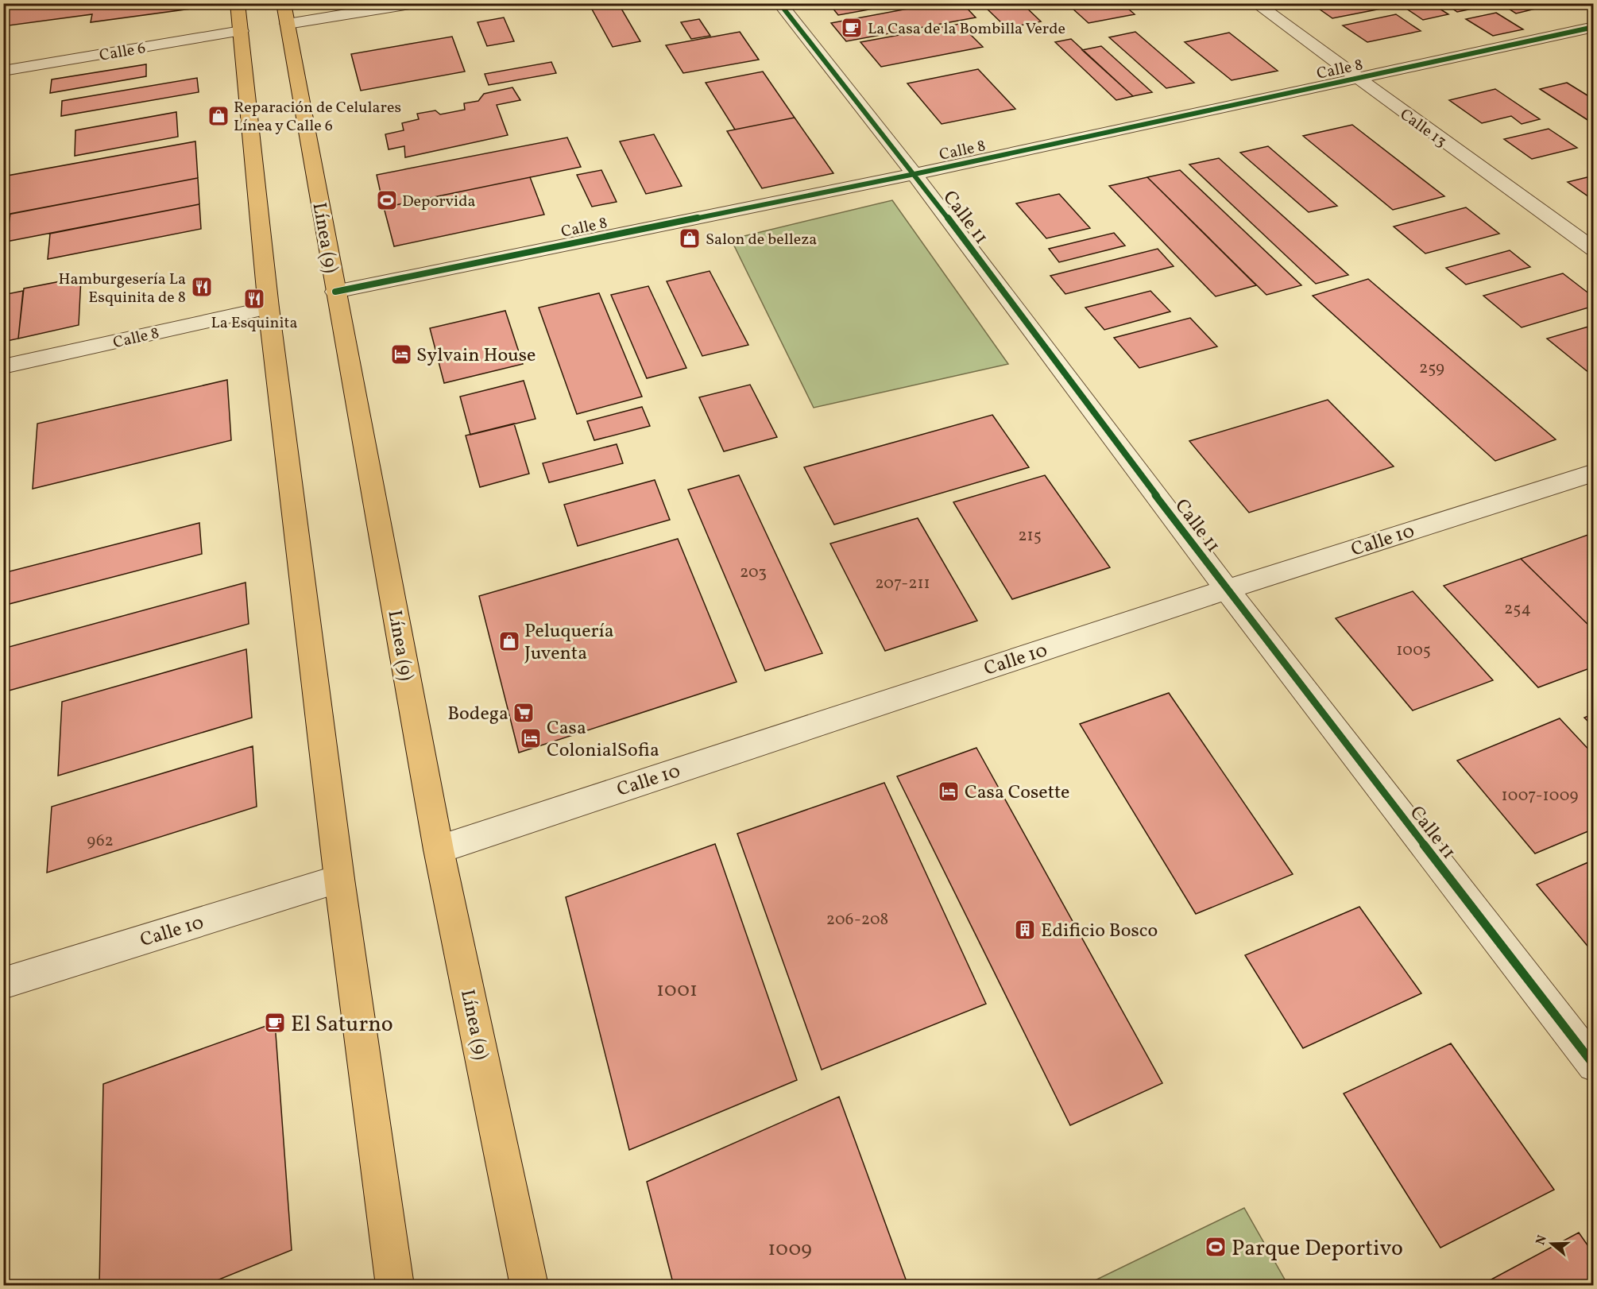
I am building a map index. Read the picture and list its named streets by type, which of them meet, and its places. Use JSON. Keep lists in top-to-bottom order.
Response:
{
  "streets": {
    "main road": ["Línea (9)"],
    "street": [
      "Calle 6",
      "Calle 8",
      "Calle 13",
      "Calle 11",
      "Calle 10"
    ]
  },
  "crossings": [
    ["Calle 8", "Calle 13"],
    ["Calle 8", "Calle 11"],
    ["Calle 8", "Línea (9)"],
    ["Calle 11", "Calle 10"],
    ["Línea (9)", "Calle 10"]
  ],
  "places": {
    "cafe": ["La Casa de la Bombilla Verde", "El Saturno"],
    "shop": ["Reparación de Celulares Línea y Calle 6", "Salon de belleza", "Peluquería Juventa"],
    "sports": ["Deporvida", "Parque Deportivo"],
    "restaurant": ["Hamburgesería La Esquinita de 8", "La Esquinita"],
    "hotel": ["Sylvain House", "Casa ColonialSofia", "Casa Cosette"],
    "supermarket": ["Bodega"],
    "building": ["Edificio Bosco"]
  },
  "house_numbers": [
    "259",
    "215",
    "203",
    "207-211",
    "254",
    "1005",
    "1007-1009",
    "962",
    "206-208",
    "1001",
    "1009"
  ],
  "north": "left"
}
